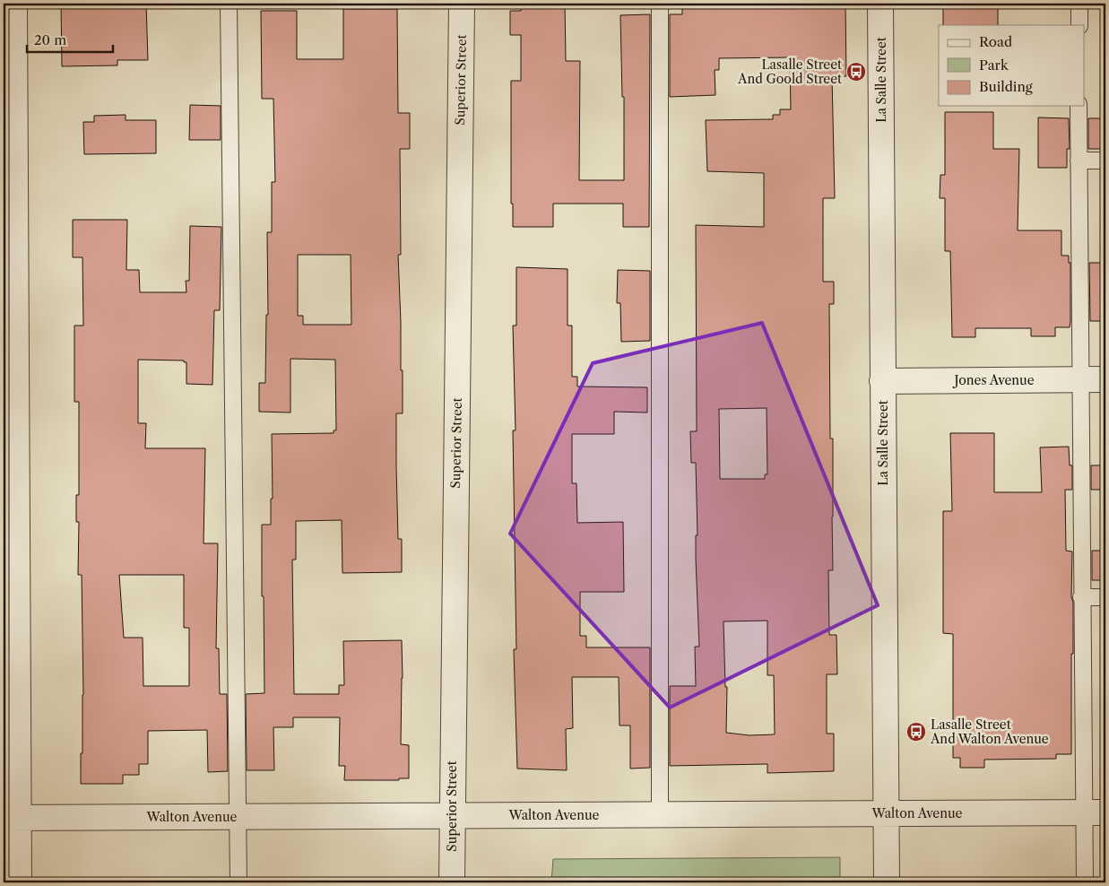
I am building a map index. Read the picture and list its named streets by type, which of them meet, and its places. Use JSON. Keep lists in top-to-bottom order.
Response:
{
  "streets": {
    "street": [
      "Superior Street",
      "La Salle Street",
      "Jones Avenue",
      "Walton Avenue"
    ]
  },
  "crossings": [
    ["Superior Street", "Walton Avenue"],
    ["La Salle Street", "Jones Avenue"],
    ["La Salle Street", "Walton Avenue"]
  ],
  "places": {
    "bus stop": ["Lasalle Street And Goold Street", "Lasalle Street And Walton Avenue"]
  },
  "legend": ["Road", "Park", "Building"],
  "scale_bar": "20 m"
}
